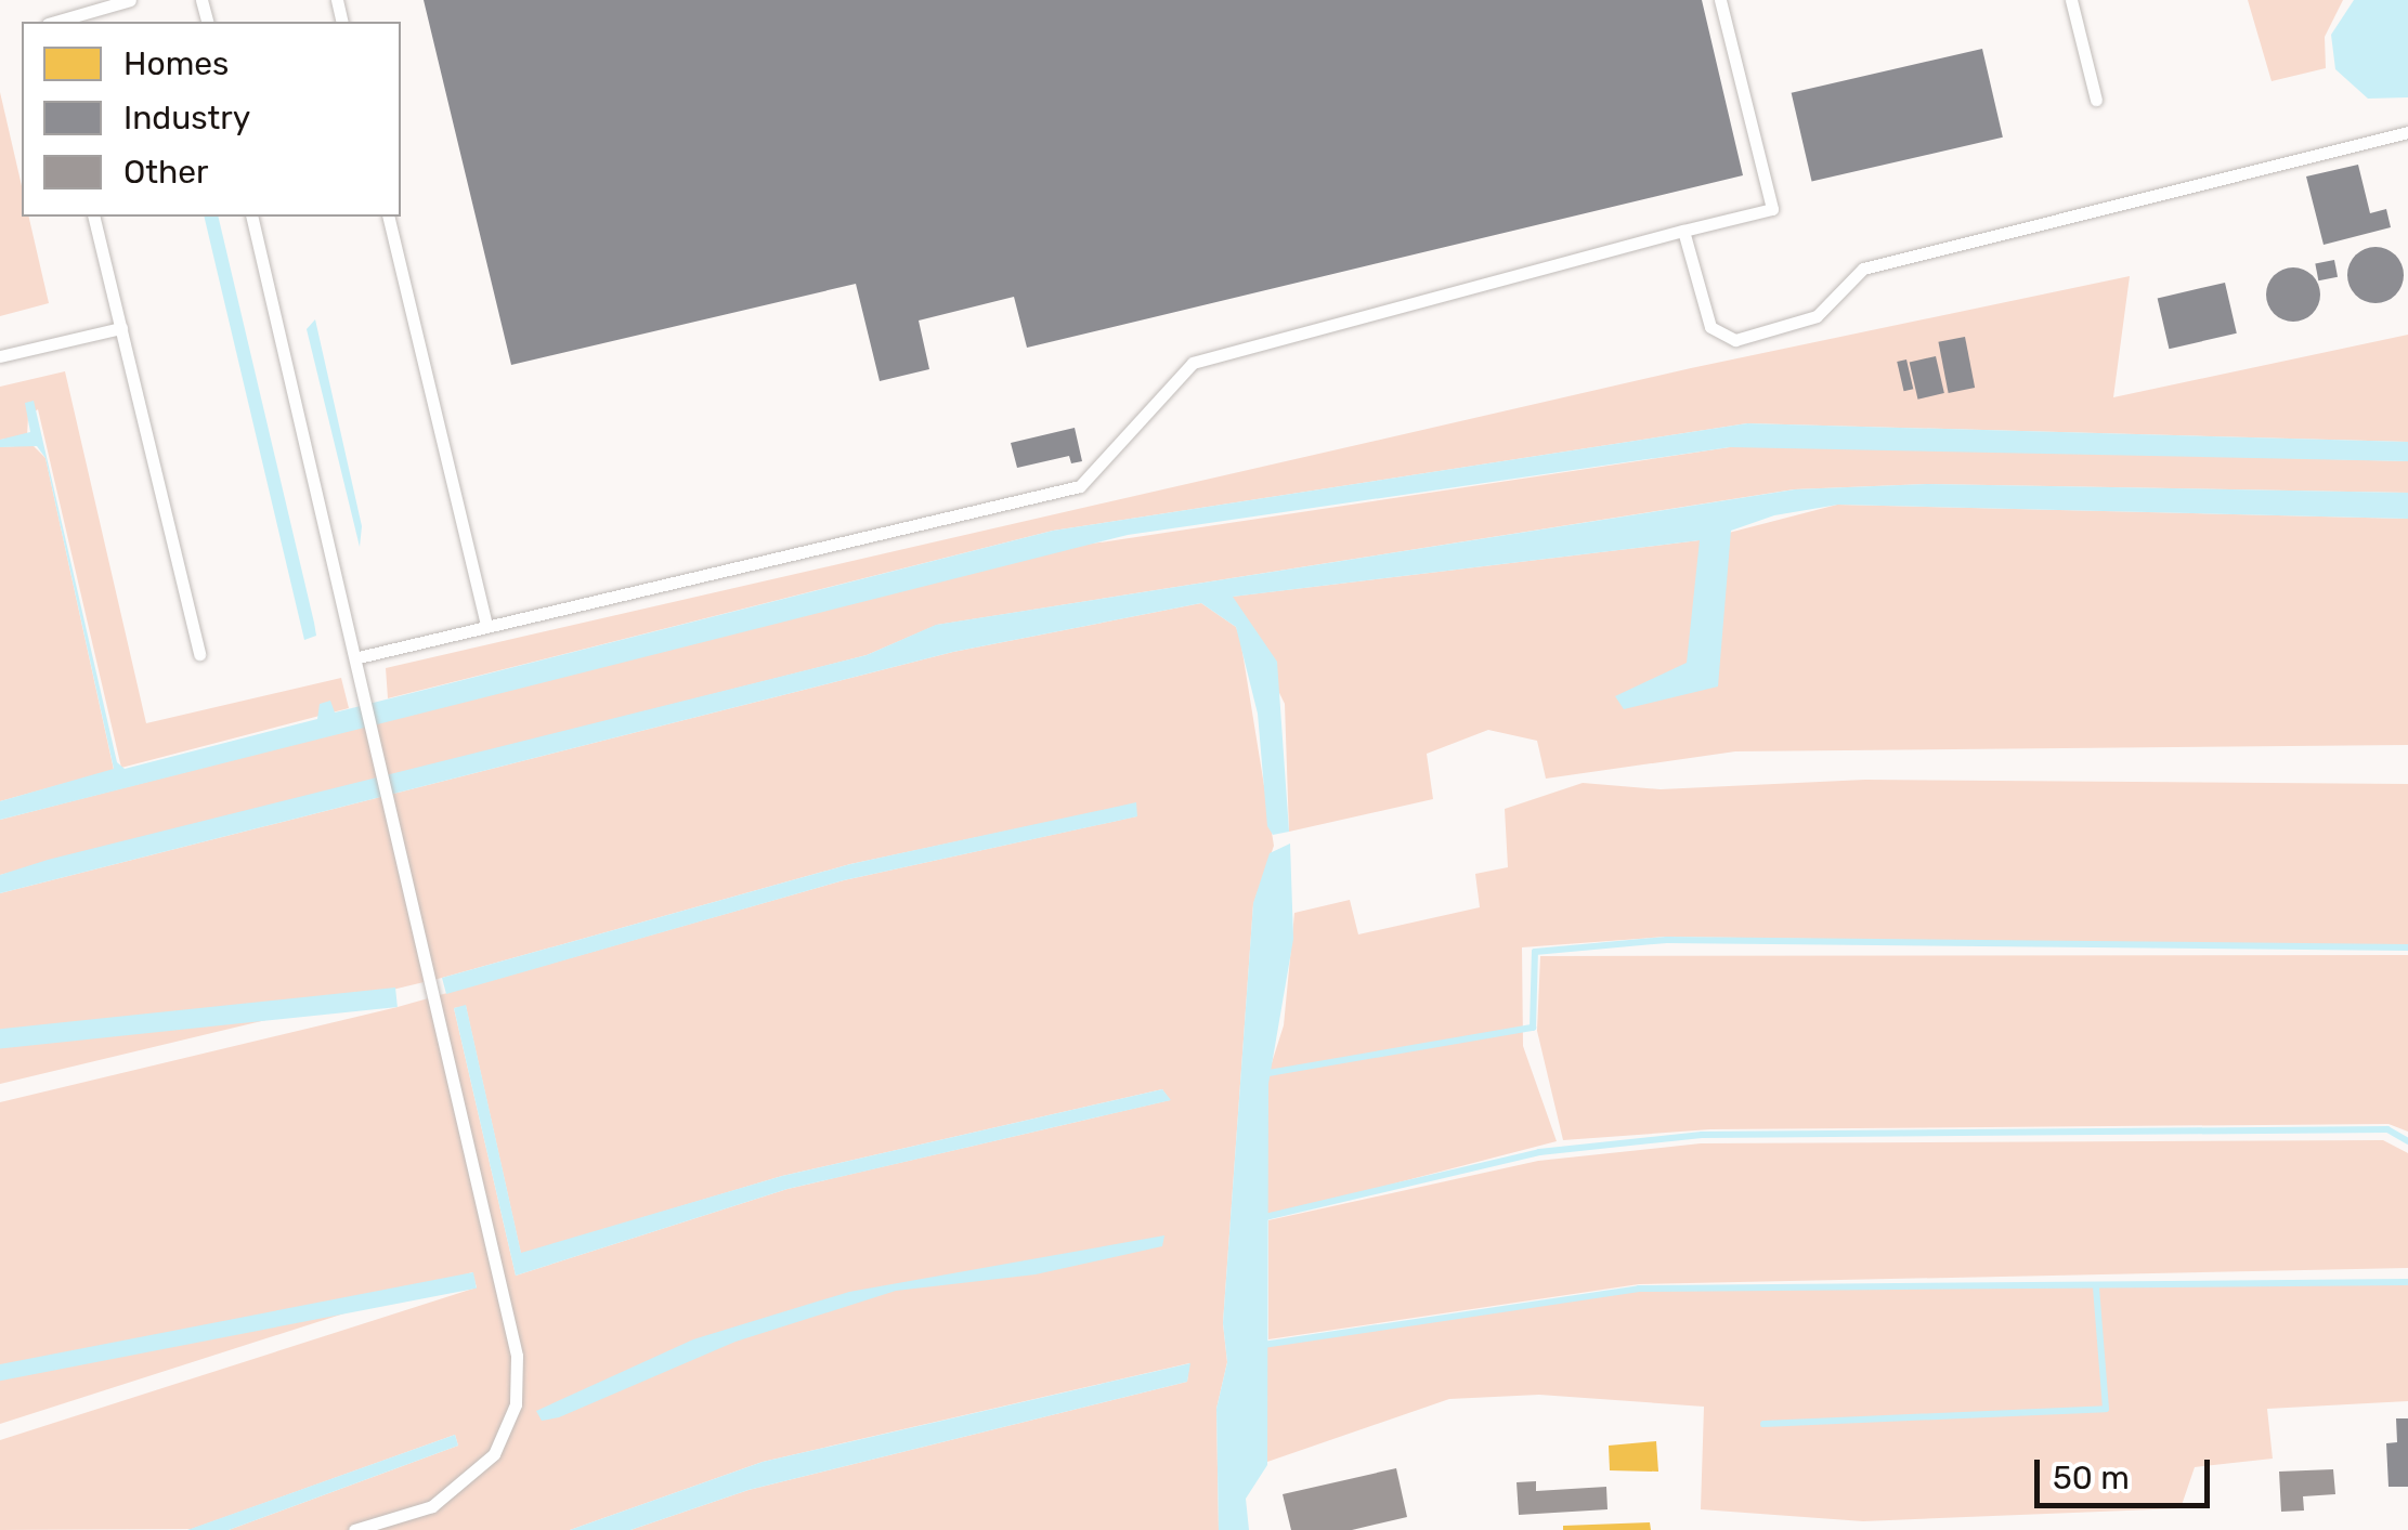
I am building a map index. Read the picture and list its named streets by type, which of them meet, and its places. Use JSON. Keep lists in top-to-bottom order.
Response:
{
  "legend": ["Homes", "Industry", "Other"],
  "scale_bar": "50 m"
}
